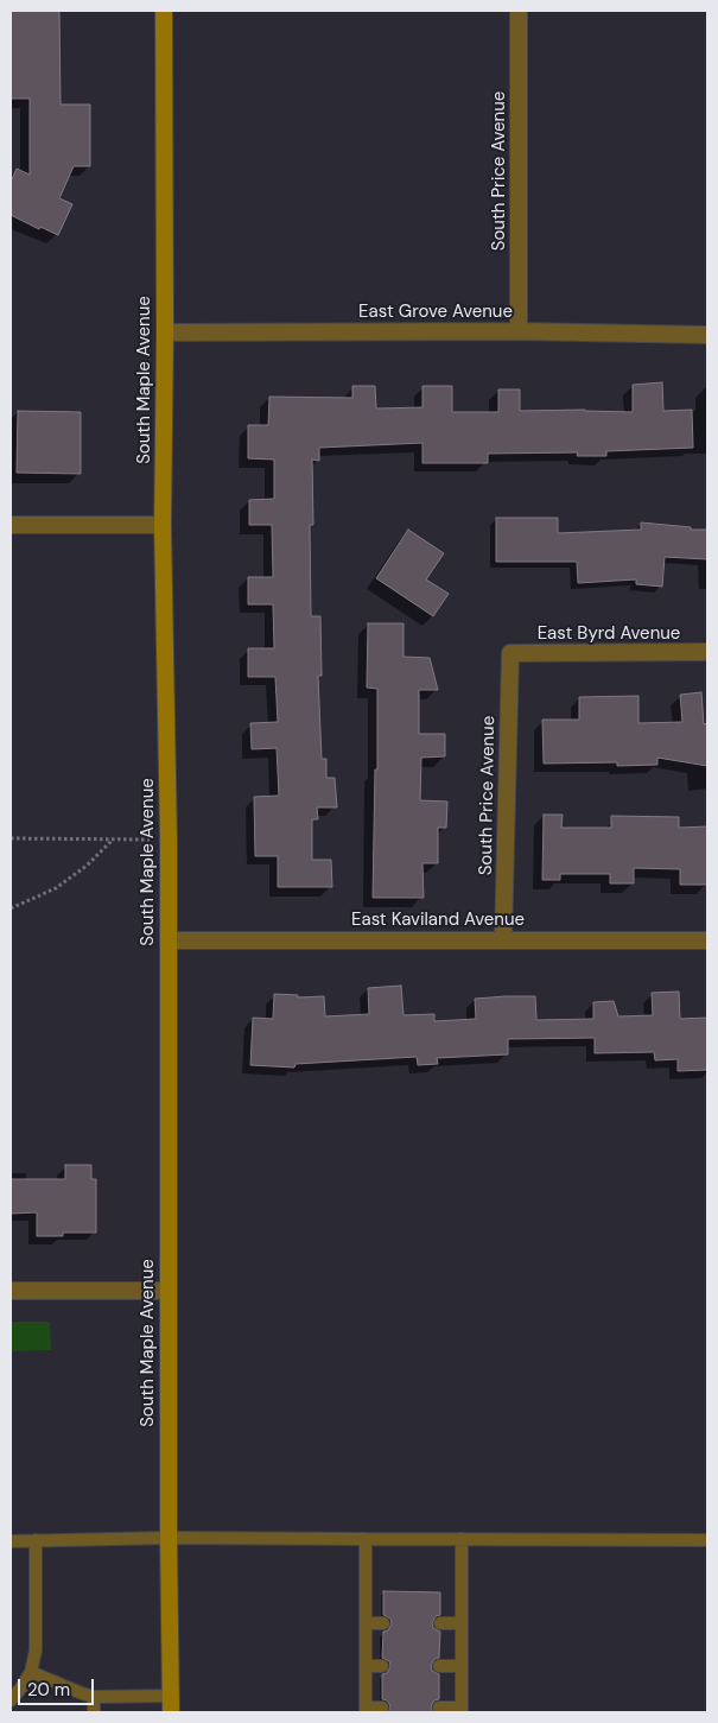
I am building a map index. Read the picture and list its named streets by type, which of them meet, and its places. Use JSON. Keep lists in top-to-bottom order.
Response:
{
  "streets": {
    "main road": ["South Maple Avenue"],
    "street": [
      "South Price Avenue",
      "East Grove Avenue",
      "East Byrd Avenue",
      "East Kaviland Avenue"
    ]
  },
  "crossings": [
    ["South Price Avenue", "East Grove Avenue"],
    ["South Price Avenue", "East Byrd Avenue"],
    ["South Price Avenue", "East Kaviland Avenue"],
    ["East Grove Avenue", "South Maple Avenue"],
    ["South Maple Avenue", "East Kaviland Avenue"]
  ],
  "scale_bar": "20 m"
}
